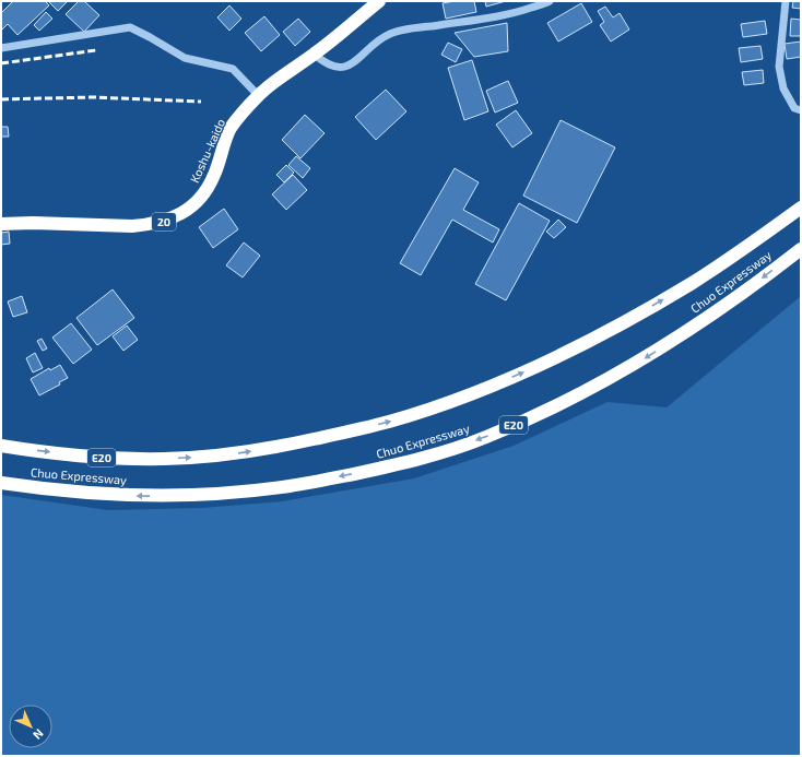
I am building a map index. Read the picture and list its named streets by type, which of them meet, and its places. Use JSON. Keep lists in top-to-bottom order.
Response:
{
  "streets": {
    "highway": [
      "Koshu-kaido",
      "20",
      "Chuo Expressway",
      "E20"
    ]
  },
  "north": "bottom right"
}
